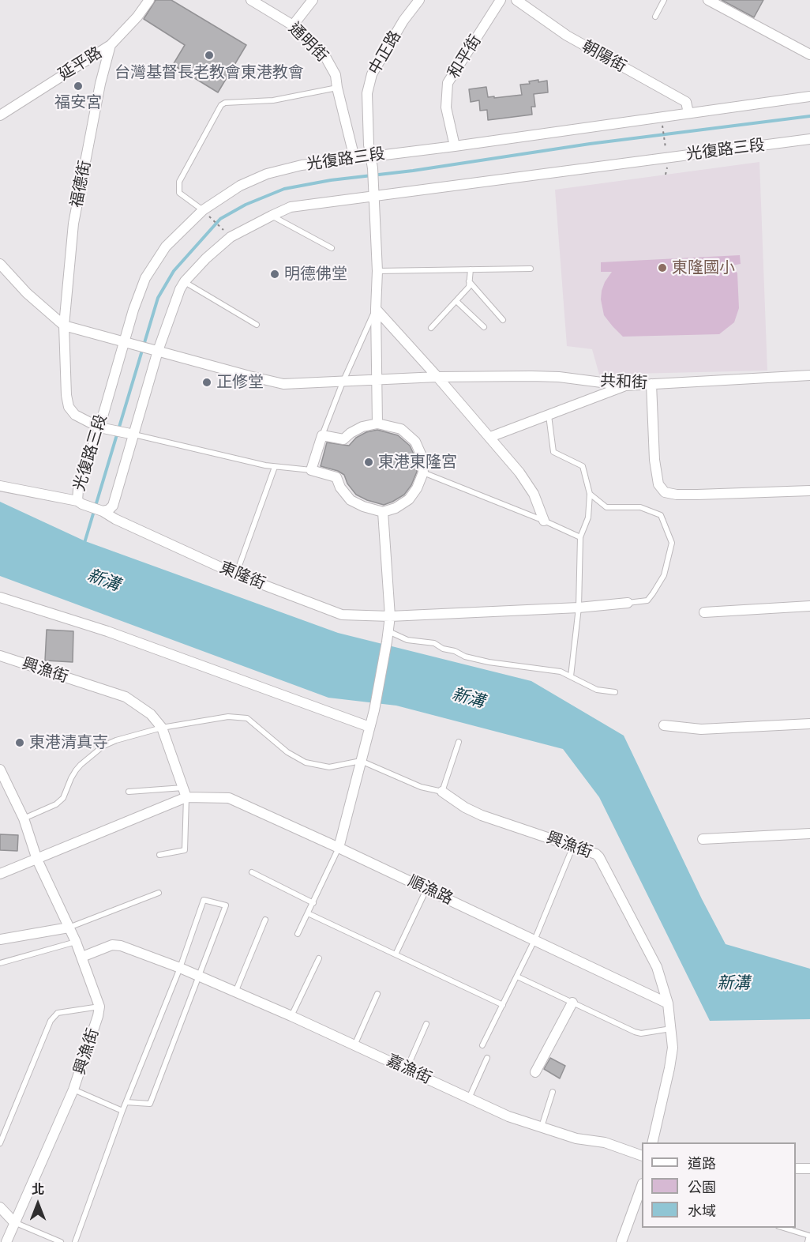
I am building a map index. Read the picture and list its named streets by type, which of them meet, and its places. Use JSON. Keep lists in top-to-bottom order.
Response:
{
  "streets": {
    "street": [
      "通明街",
      "中正路",
      "和平街",
      "朝陽街",
      "延平路",
      "光復路三段",
      "福德街",
      "共和街",
      "東隆街",
      "興漁街",
      "順漁路",
      "嘉漁街"
    ]
  },
  "crossings": [
    ["通明街", "光復路三段"],
    ["中正路", "光復路三段"],
    ["和平街", "光復路三段"],
    ["朝陽街", "光復路三段"],
    ["延平路", "福德街"],
    ["光復路三段", "福德街"],
    ["光復路三段", "東隆街"],
    ["興漁街", "順漁路"],
    ["興漁街", "嘉漁街"]
  ],
  "water": ["新溝"],
  "places": [
    "台灣基督長老教會東港教會",
    "福安宮",
    "東隆國小",
    "明德佛堂",
    "正修堂",
    "東港東隆宮",
    "東港清真寺"
  ],
  "legend": ["道路", "公園", "水域"],
  "north": "top"
}
